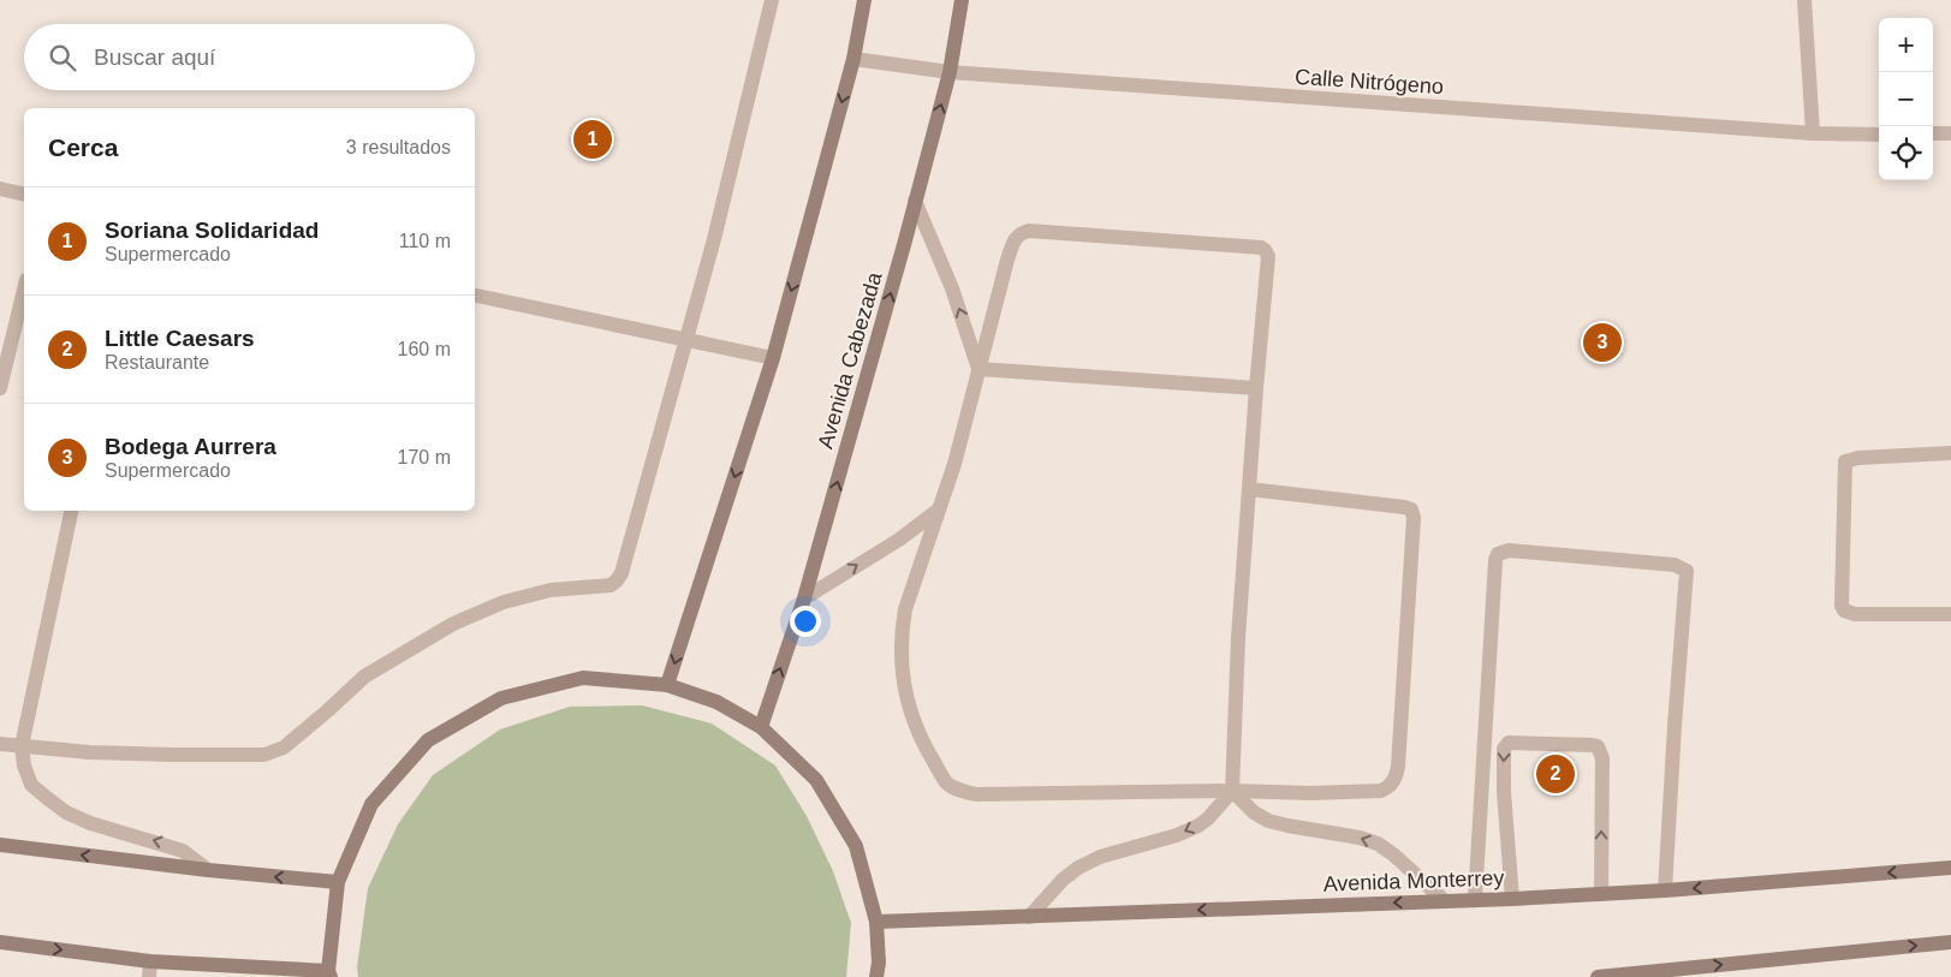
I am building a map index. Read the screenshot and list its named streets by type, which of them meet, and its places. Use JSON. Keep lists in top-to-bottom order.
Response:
{
  "streets": {
    "main road": ["Avenida Cabezada", "Avenida Monterrey"],
    "street": ["Calle Nitrógeno"]
  },
  "crossings": [
    ["Calle Nitrógeno", "Avenida Cabezada"]
  ],
  "page": {
    "map_buttons": ["+", "−"],
    "search": "Buscar aquí",
    "heading": ["Cerca", "3 resultados"],
    "pins": ["1", "3", "2"],
    "list": [
      {
        "mark": "1",
        "name": "Soriana Solidaridad",
        "note": "Supermercado",
        "value": "110 m"
      },
      {
        "mark": "2",
        "name": "Little Caesars",
        "note": "Restaurante",
        "value": "160 m"
      },
      {
        "mark": "3",
        "name": "Bodega Aurrera",
        "note": "Supermercado",
        "value": "170 m"
      }
    ]
  }
}
